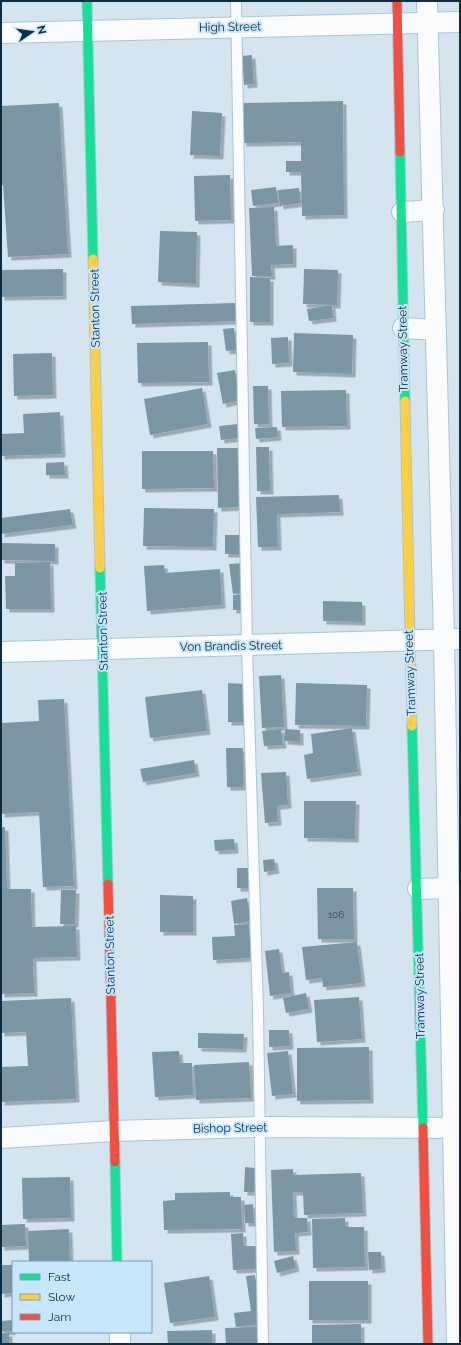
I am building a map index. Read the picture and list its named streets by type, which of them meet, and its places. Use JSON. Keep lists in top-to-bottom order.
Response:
{
  "streets": {
    "street": [
      "High Street",
      "Stanton Street",
      "Tramway Street",
      "Von Brandis Street",
      "Bishop Street"
    ]
  },
  "crossings": [
    ["High Street", "Stanton Street"],
    ["High Street", "Tramway Street"],
    ["Stanton Street", "Von Brandis Street"],
    ["Stanton Street", "Bishop Street"],
    ["Tramway Street", "Von Brandis Street"],
    ["Tramway Street", "Bishop Street"]
  ],
  "house_numbers": ["106"],
  "legend": ["Fast", "Slow", "Jam"],
  "north": "right"
}
